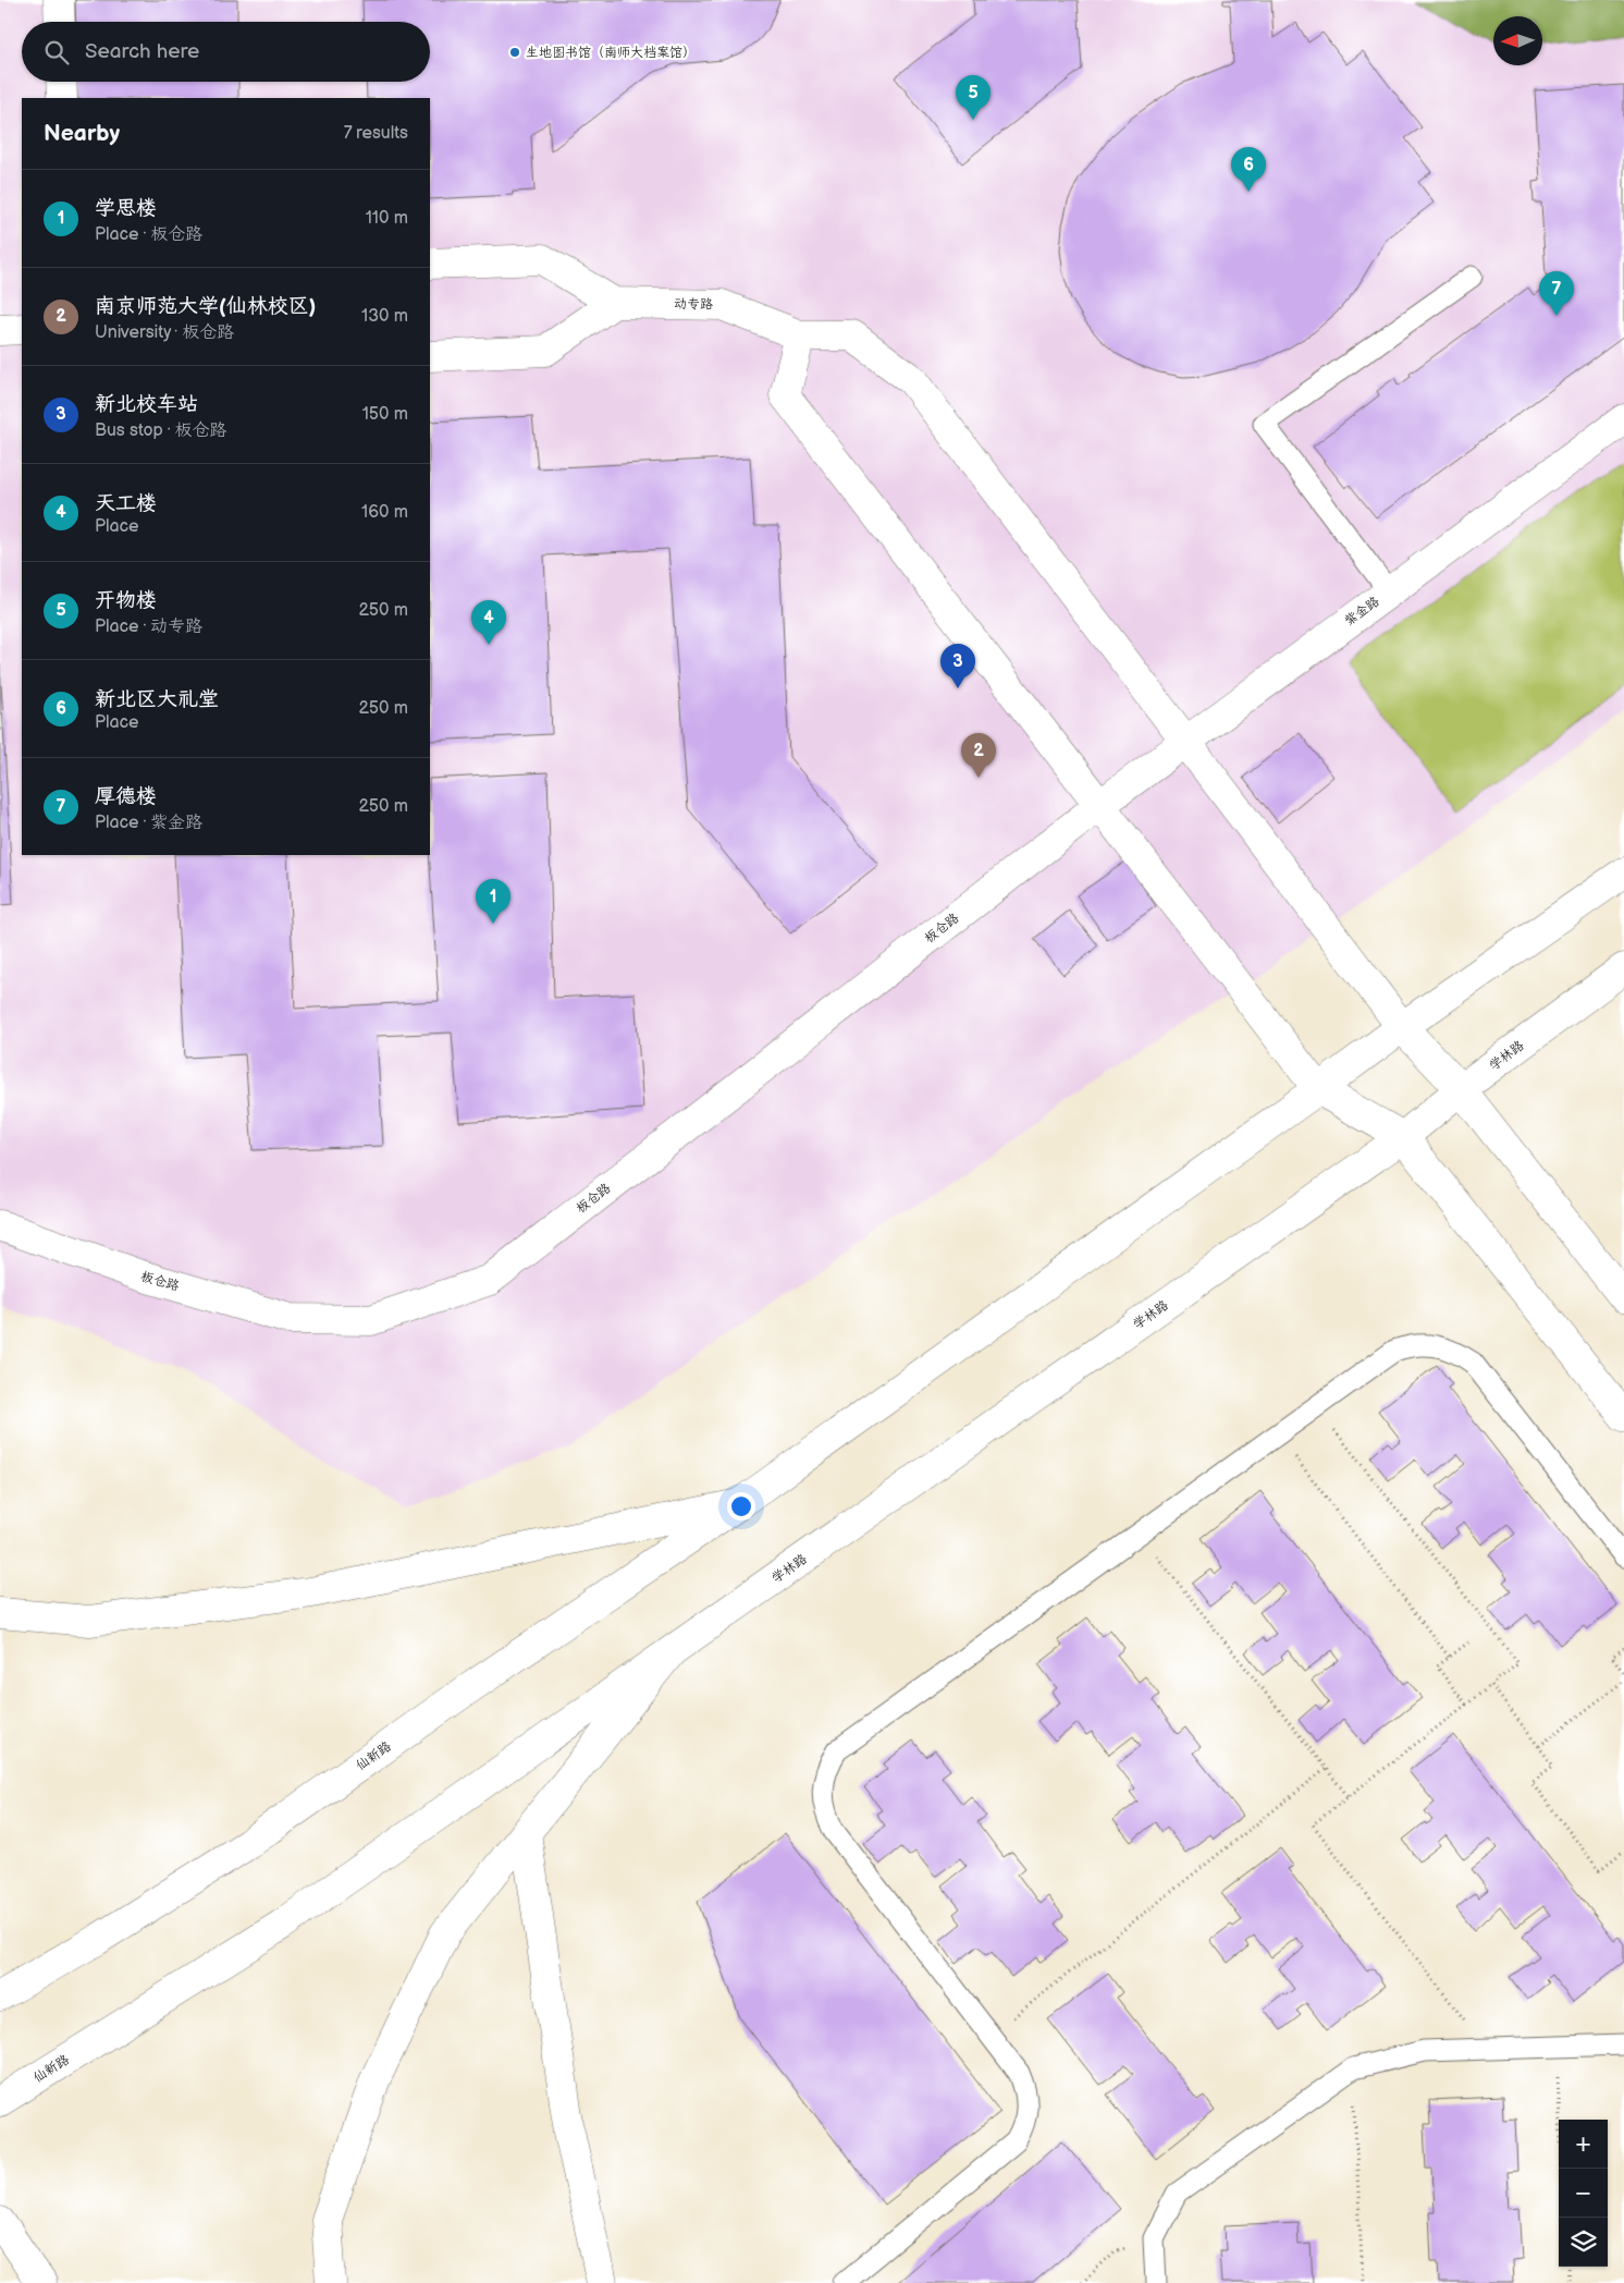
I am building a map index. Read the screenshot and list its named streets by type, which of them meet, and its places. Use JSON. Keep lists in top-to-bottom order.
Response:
{
  "streets": {
    "main road": [
      "动专路",
      "紫金路",
      "板仓路",
      "学林路",
      "仙新路"
    ]
  },
  "crossings": [
    ["紫金路", "板仓路"],
    ["学林路", "仙新路"]
  ],
  "places": ["生地图书馆（南师大档案馆）"],
  "north": "left",
  "page": {
    "search": "Search here",
    "pins": [
      "5",
      "6",
      "7",
      "4",
      "3",
      "2",
      "1"
    ],
    "heading": ["Nearby", "7 results"],
    "list": [
      {
        "mark": "1",
        "name": "学思楼",
        "note": "Place · 板仓路",
        "value": "110 m"
      },
      {
        "mark": "2",
        "name": "南京师范大学(仙林校区)",
        "note": "University · 板仓路",
        "value": "130 m"
      },
      {
        "mark": "3",
        "name": "新北校车站",
        "note": "Bus stop · 板仓路",
        "value": "150 m"
      },
      {
        "mark": "4",
        "name": "天工楼",
        "note": "Place",
        "value": "160 m"
      },
      {
        "mark": "5",
        "name": "开物楼",
        "note": "Place · 动专路",
        "value": "250 m"
      },
      {
        "mark": "6",
        "name": "新北区大礼堂",
        "note": "Place",
        "value": "250 m"
      },
      {
        "mark": "7",
        "name": "厚德楼",
        "note": "Place · 紫金路",
        "value": "250 m"
      }
    ],
    "map_buttons": ["+", "−"]
  }
}
